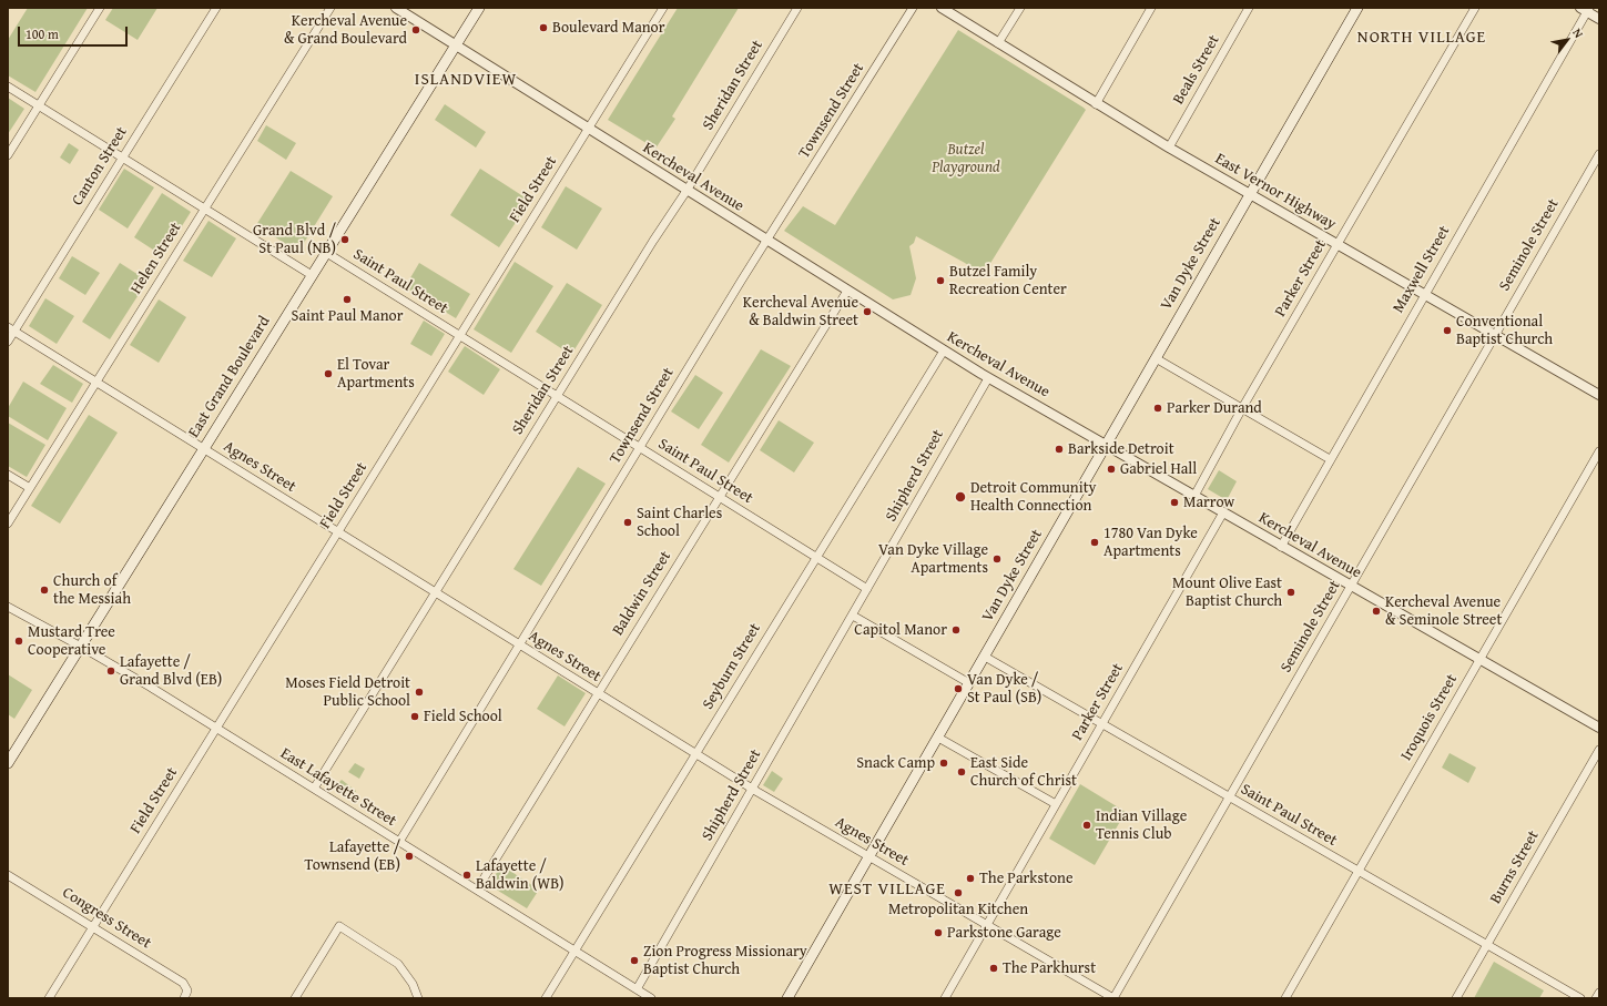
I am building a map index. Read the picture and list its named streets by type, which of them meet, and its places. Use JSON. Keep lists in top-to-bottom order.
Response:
{
  "streets": {
    "main road": ["Van Dyke Street", "East Grand Boulevard"],
    "street": [
      "Beals Street",
      "Sheridan Street",
      "Townsend Street",
      "Canton Street",
      "Kercheval Avenue",
      "Field Street",
      "East Vernor Highway",
      "Seminole Street",
      "Helen Street",
      "Maxwell Street",
      "Parker Street",
      "Saint Paul Street",
      "Agnes Street",
      "Shipherd Street",
      "Baldwin Street",
      "Seyburn Street",
      "Iroquois Street",
      "East Lafayette Street",
      "Burns Street",
      "Congress Street"
    ]
  },
  "crossings": [
    ["Beals Street", "East Vernor Highway"],
    ["Sheridan Street", "Kercheval Avenue"],
    ["Sheridan Street", "Saint Paul Street"],
    ["Sheridan Street", "Agnes Street"],
    ["Sheridan Street", "East Lafayette Street"],
    ["Townsend Street", "Kercheval Avenue"],
    ["Townsend Street", "Saint Paul Street"],
    ["Townsend Street", "Agnes Street"],
    ["Townsend Street", "East Lafayette Street"],
    ["Canton Street", "Agnes Street"],
    ["Kercheval Avenue", "Field Street"],
    ["Kercheval Avenue", "Seminole Street"],
    ["Kercheval Avenue", "Van Dyke Street"],
    ["Kercheval Avenue", "Maxwell Street"],
    ["Kercheval Avenue", "Parker Street"],
    ["Kercheval Avenue", "East Grand Boulevard"],
    ["Kercheval Avenue", "Shipherd Street"],
    ["Kercheval Avenue", "Baldwin Street"],
    ["Kercheval Avenue", "Seyburn Street"],
    ["Kercheval Avenue", "Iroquois Street"],
    ["Field Street", "Saint Paul Street"],
    ["Field Street", "Agnes Street"],
    ["Field Street", "East Lafayette Street"],
    ["Field Street", "Congress Street"],
    ["East Vernor Highway", "Seminole Street"],
    ["East Vernor Highway", "Van Dyke Street"],
    ["East Vernor Highway", "Maxwell Street"],
    ["East Vernor Highway", "Parker Street"],
    ["Seminole Street", "Saint Paul Street"],
    ["Seminole Street", "Agnes Street"],
    ["Helen Street", "Agnes Street"],
    ["Van Dyke Street", "Saint Paul Street"],
    ["Van Dyke Street", "Agnes Street"],
    ["Parker Street", "Saint Paul Street"],
    ["Parker Street", "Agnes Street"],
    ["Saint Paul Street", "East Grand Boulevard"],
    ["Saint Paul Street", "Shipherd Street"],
    ["Saint Paul Street", "Baldwin Street"],
    ["Saint Paul Street", "Seyburn Street"],
    ["Saint Paul Street", "Iroquois Street"],
    ["Saint Paul Street", "Burns Street"],
    ["East Grand Boulevard", "Agnes Street"],
    ["East Grand Boulevard", "East Lafayette Street"],
    ["Agnes Street", "Shipherd Street"],
    ["Agnes Street", "Baldwin Street"],
    ["Agnes Street", "Seyburn Street"],
    ["Shipherd Street", "East Lafayette Street"],
    ["Baldwin Street", "East Lafayette Street"],
    ["Seyburn Street", "East Lafayette Street"]
  ],
  "districts": ["NORTH VILLAGE", "ISLANDVIEW", "WEST VILLAGE"],
  "parks": ["Butzel Playground"],
  "places": [
    "Boulevard Manor",
    "Kercheval Avenue & Grand Boulevard",
    "Grand Blvd / St Paul (NB)",
    "Butzel Family Recreation Center",
    "Saint Paul Manor",
    "Kercheval Avenue & Baldwin Street",
    "Conventional Baptist Church",
    "El Tovar Apartments",
    "Parker Durand",
    "Barkside Detroit",
    "Gabriel Hall",
    "Detroit Community Health Connection",
    "Marrow",
    "Saint Charles School",
    "1780 Van Dyke Apartments",
    "Van Dyke Village Apartments",
    "Church of the Messiah",
    "Mount Olive East Baptist Church",
    "Kercheval Avenue & Seminole Street",
    "Capitol Manor",
    "Mustard Tree Cooperative",
    "Lafayette / Grand Blvd (EB)",
    "Van Dyke / St Paul (SB)",
    "Moses Field Detroit Public School",
    "Field School",
    "Snack Camp",
    "East Side Church of Christ",
    "Indian Village Tennis Club",
    "Lafayette / Townsend (EB)",
    "Lafayette / Baldwin (WB)",
    "The Parkstone",
    "Metropolitan Kitchen",
    "Parkstone Garage",
    "Zion Progress Missionary Baptist Church",
    "The Parkhurst"
  ],
  "scale_bar": "100 m",
  "north": "top right"
}
